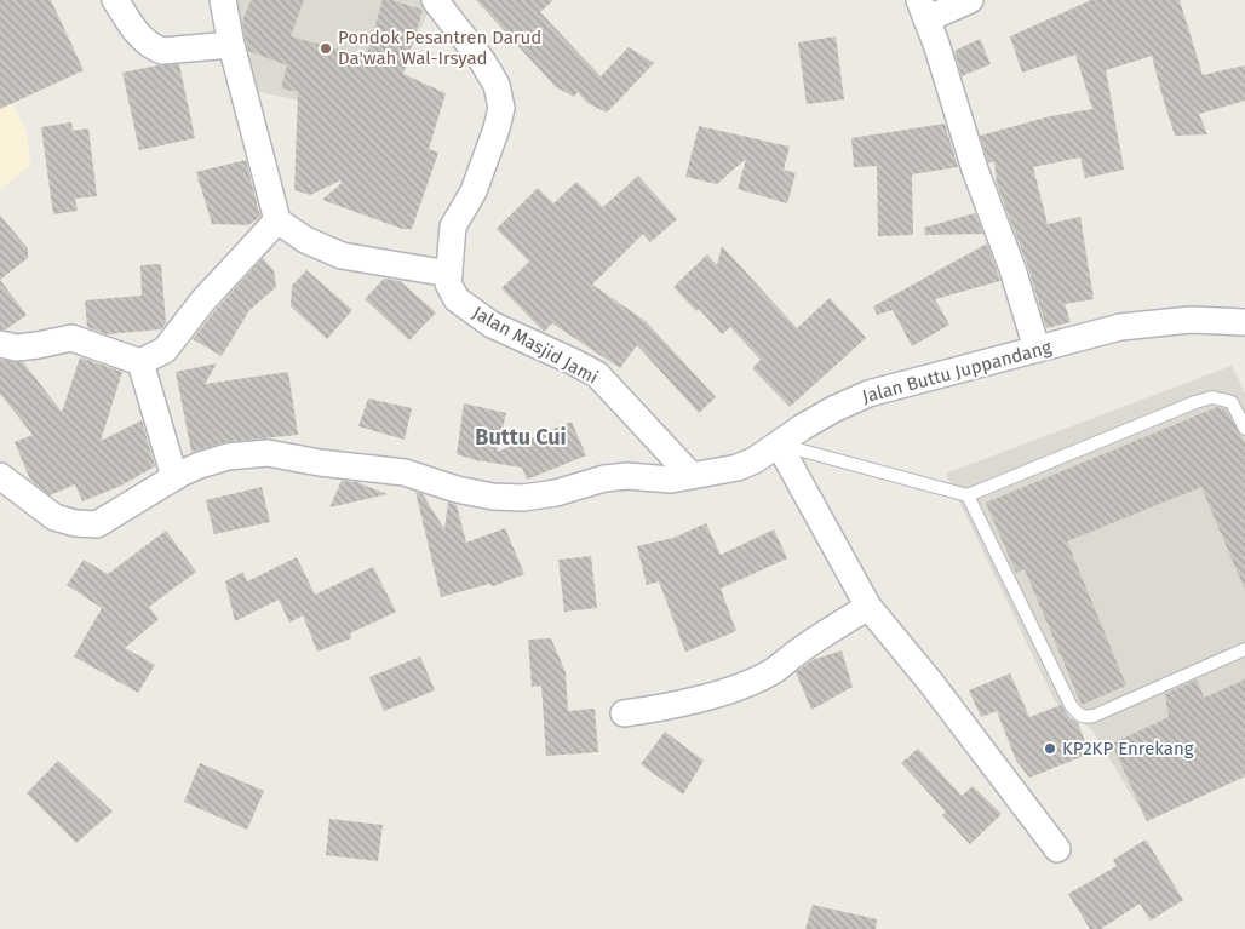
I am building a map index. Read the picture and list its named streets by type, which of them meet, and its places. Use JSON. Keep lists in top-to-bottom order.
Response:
{
  "streets": {
    "street": ["Jalan Masjid Jami", "Jalan Buttu Juppandang"]
  },
  "crossings": [
    ["Jalan Masjid Jami", "Jalan Buttu Juppandang"]
  ],
  "districts": ["Buttu Cui"],
  "places": ["Pondok Pesantren Darud Da'wah Wal-Irsyad", "KP2KP Enrekang"]
}
